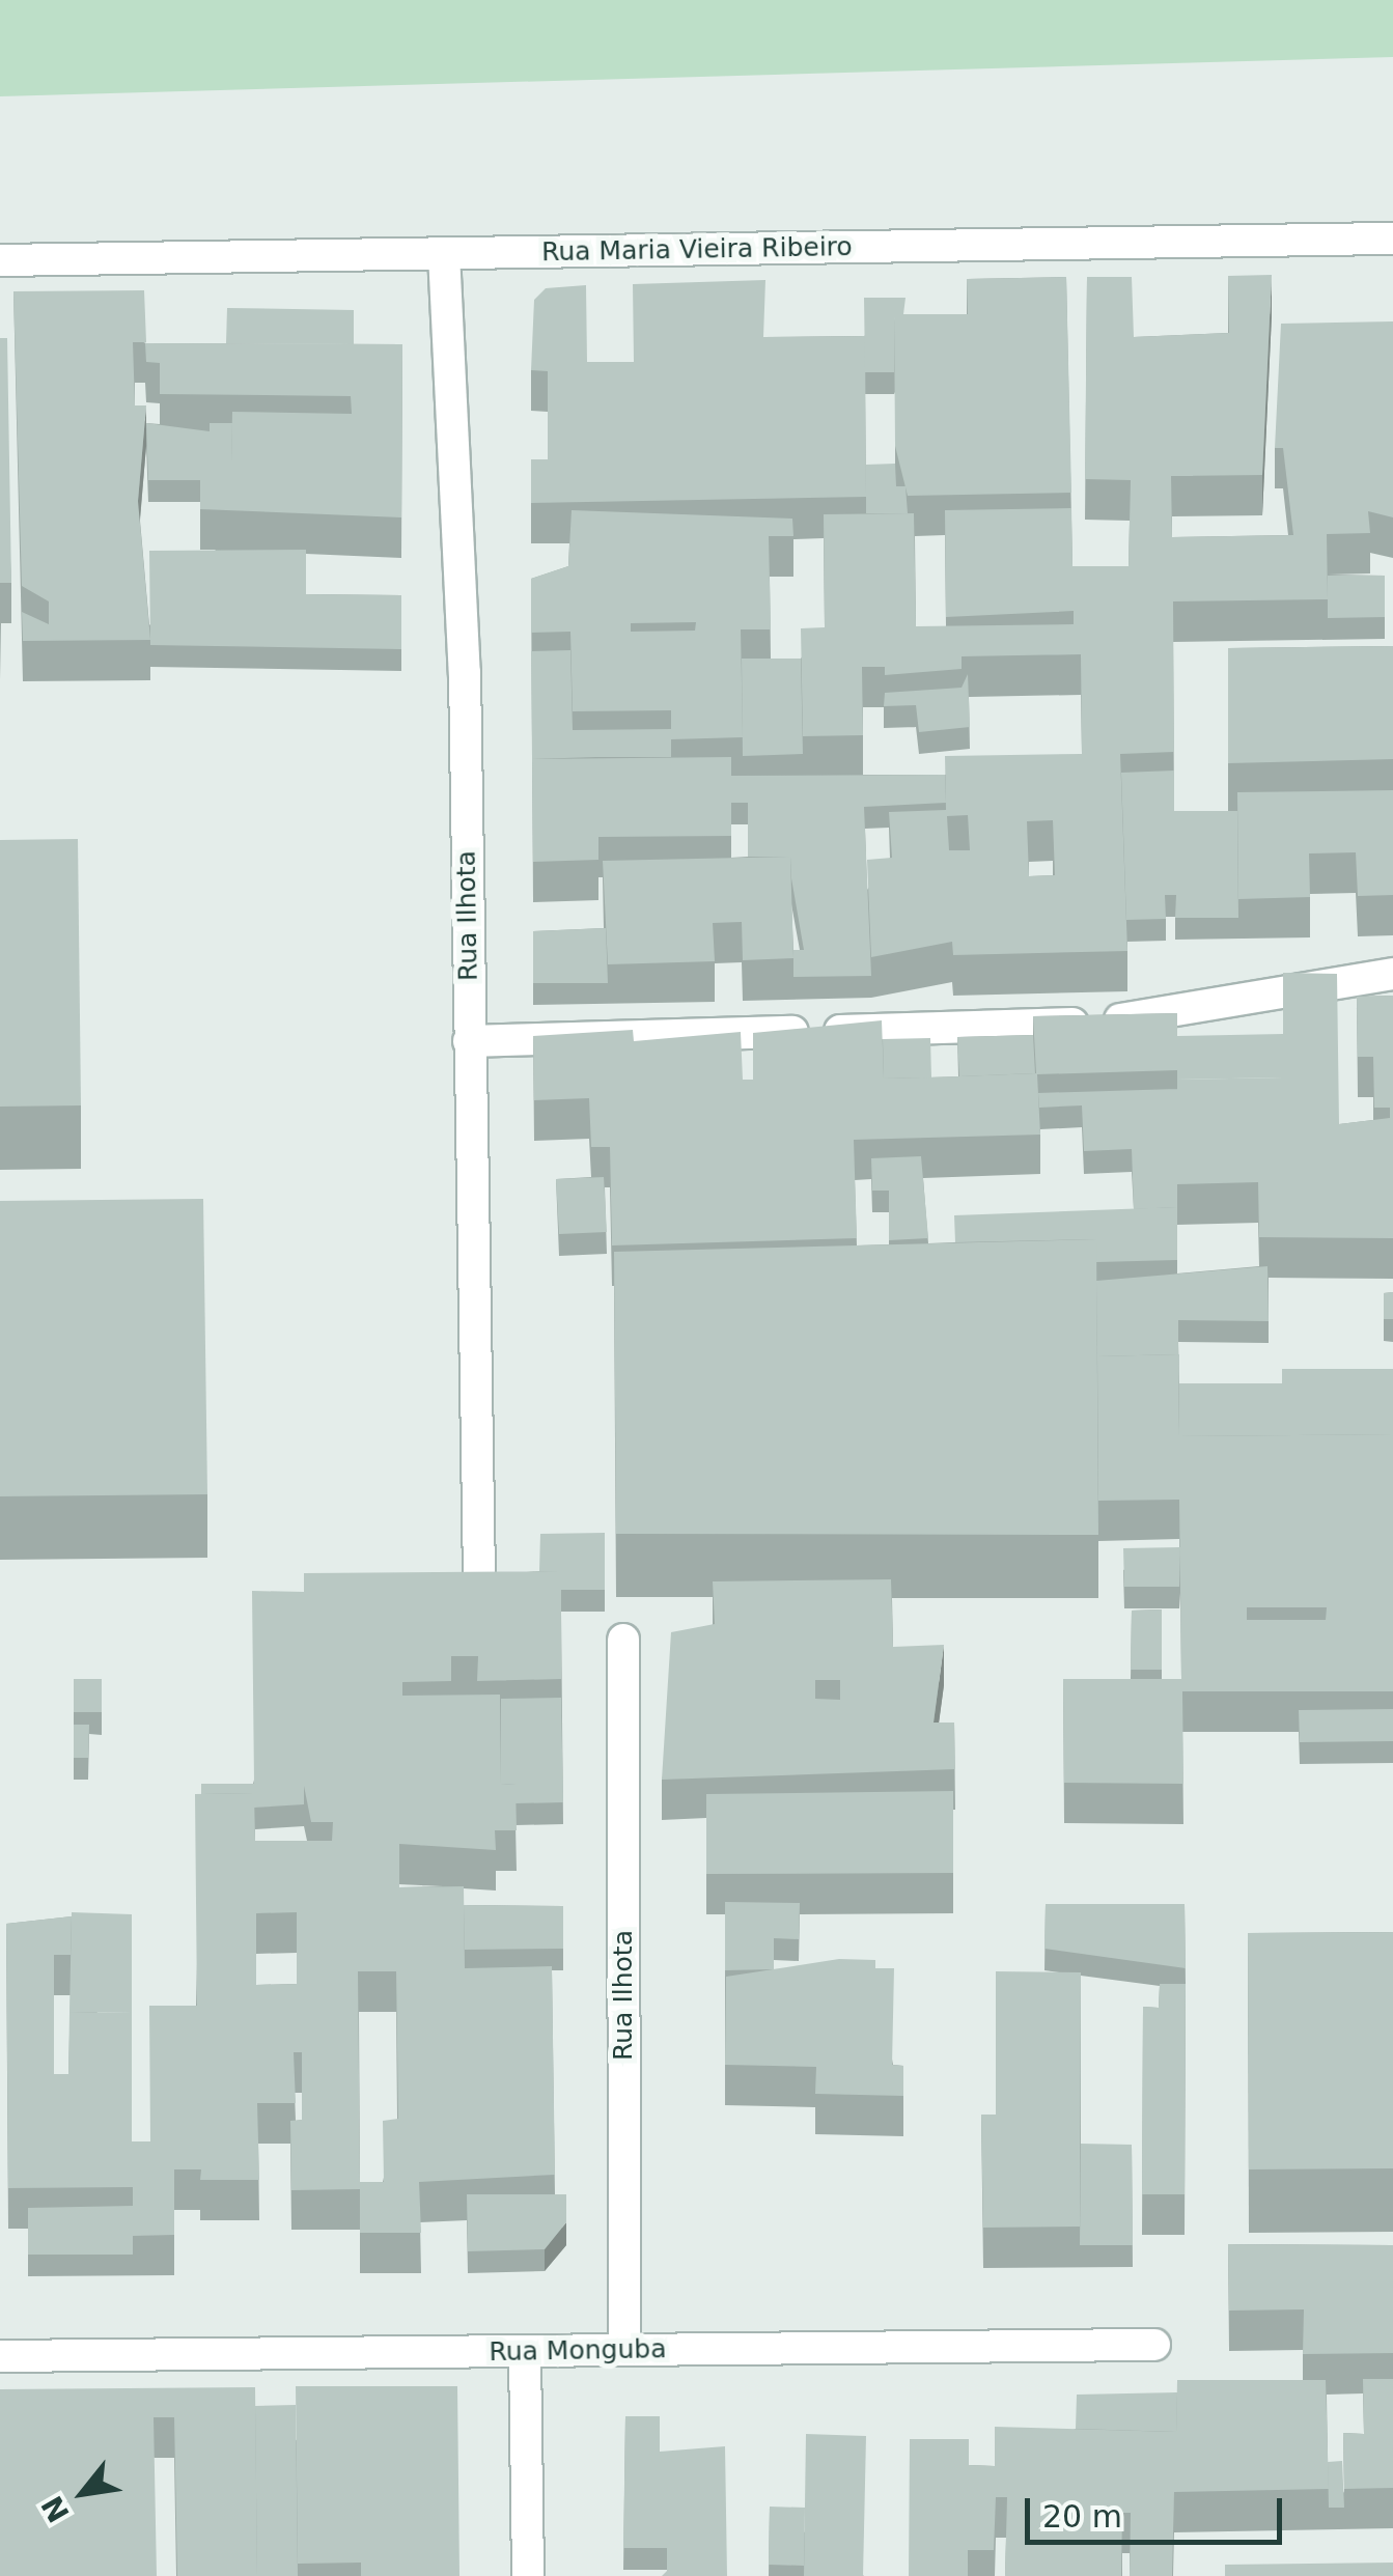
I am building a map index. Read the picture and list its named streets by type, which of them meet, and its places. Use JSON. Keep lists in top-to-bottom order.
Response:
{
  "streets": {
    "street": ["Rua Maria Vieira Ribeiro", "Rua Ilhota", "Rua Monguba"]
  },
  "crossings": [
    ["Rua Maria Vieira Ribeiro", "Rua Ilhota"],
    ["Rua Ilhota", "Rua Monguba"]
  ],
  "scale_bar": "20 m",
  "north": "bottom left"
}
